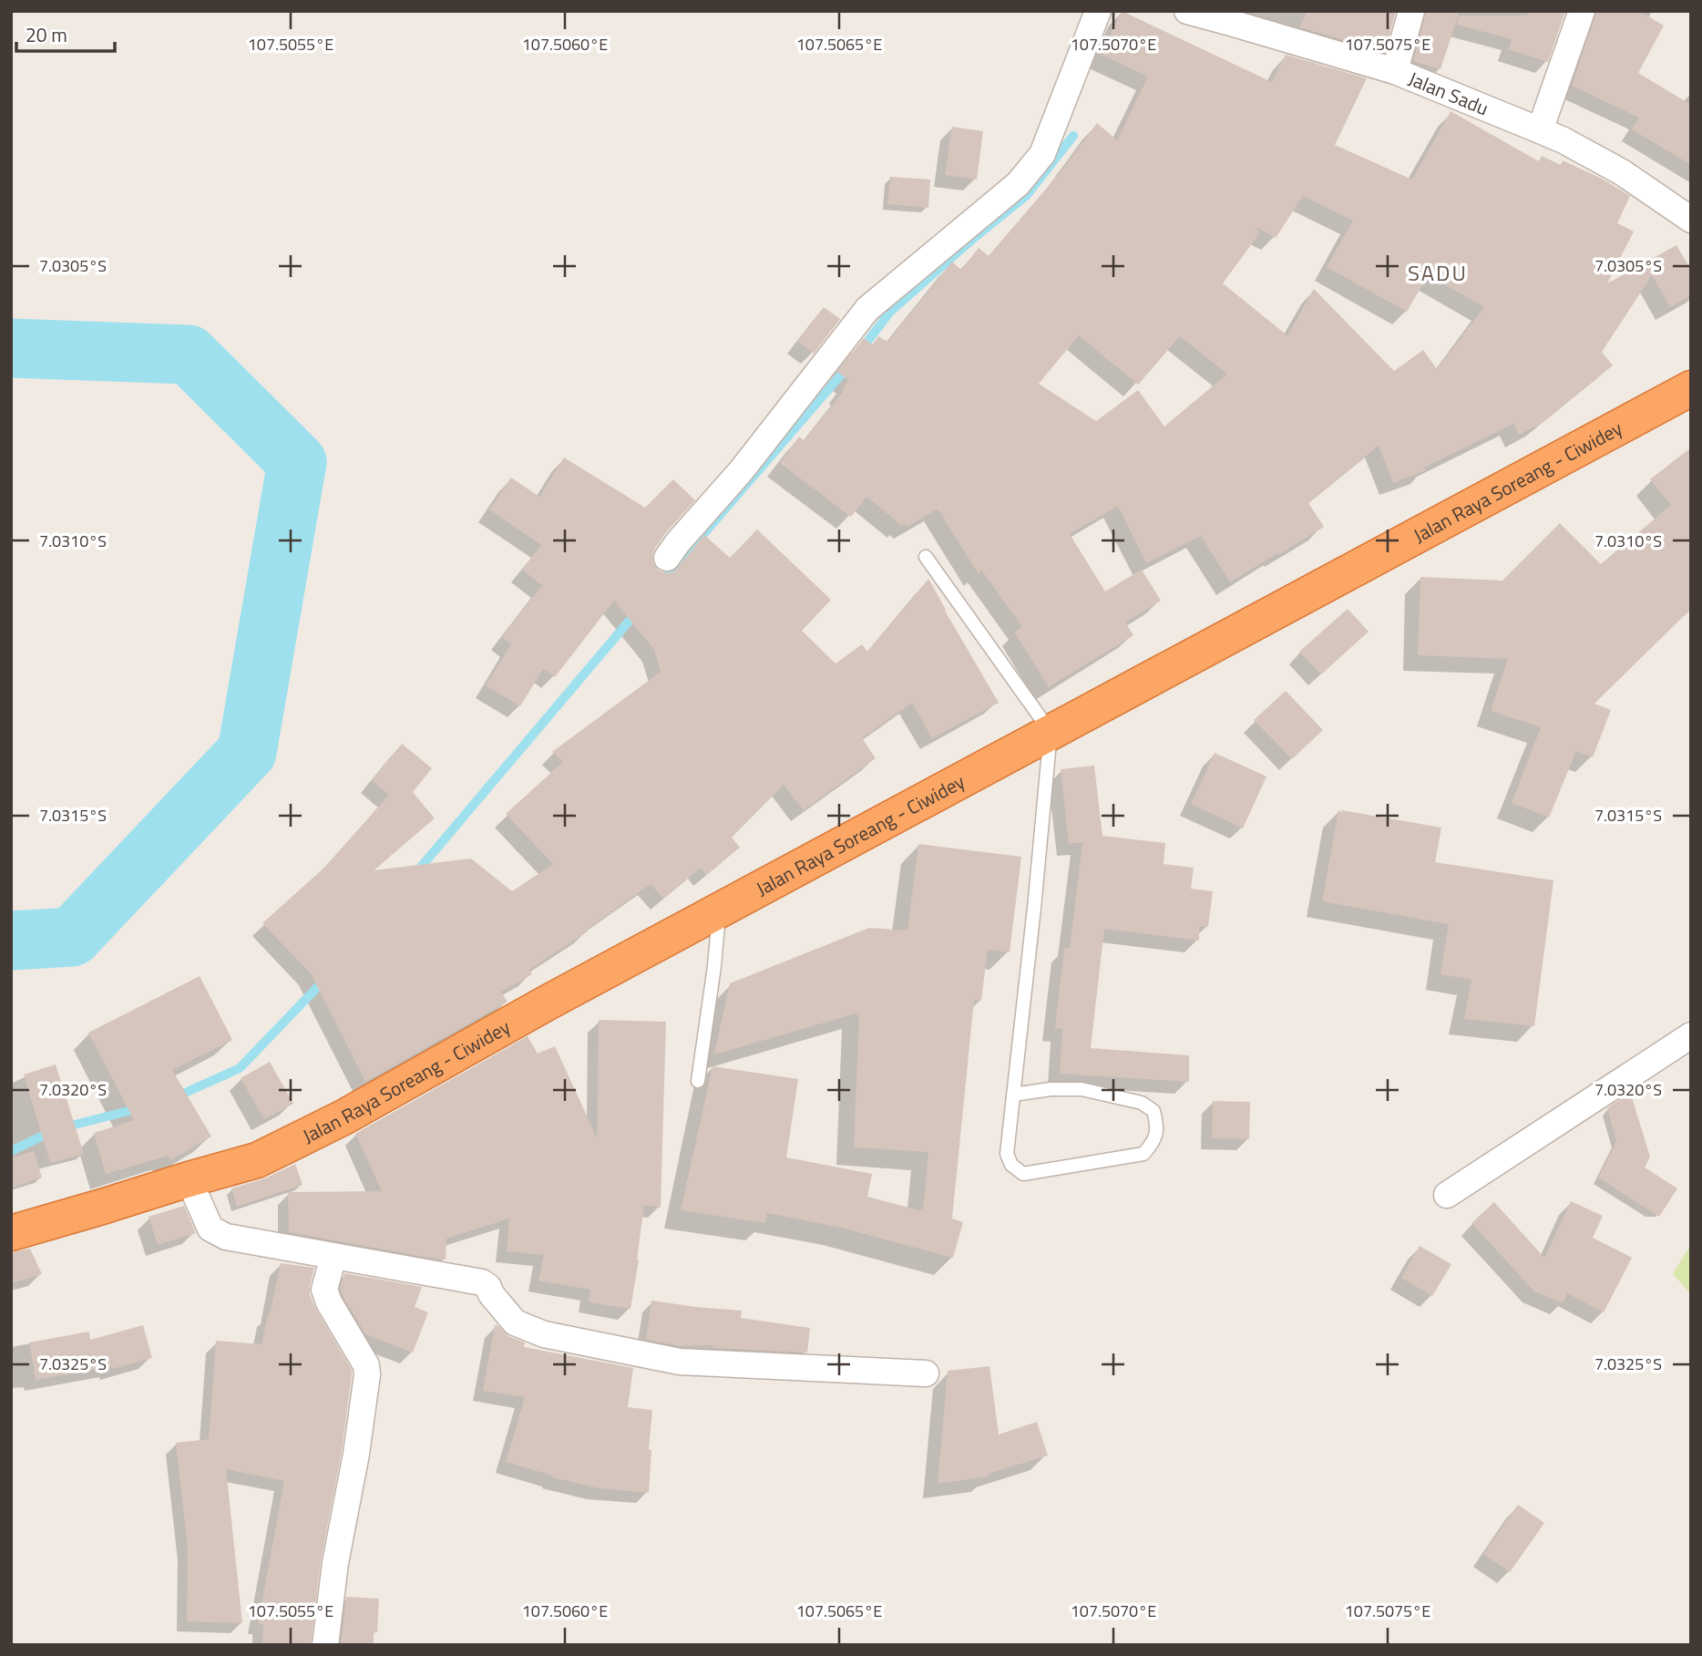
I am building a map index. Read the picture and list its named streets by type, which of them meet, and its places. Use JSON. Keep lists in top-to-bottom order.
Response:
{
  "streets": {
    "highway": ["Jalan Raya Soreang - Ciwidey"],
    "street": ["Jalan Sadu"]
  },
  "districts": ["SADU"],
  "scale_bar": "20 m",
  "coordinates": [
    "107.5055°E",
    "107.5060°E",
    "107.5065°E",
    "107.5070°E",
    "107.5075°E",
    "7.0305°S",
    "7.0310°S",
    "7.0315°S",
    "7.0320°S",
    "7.0325°S"
  ]
}
